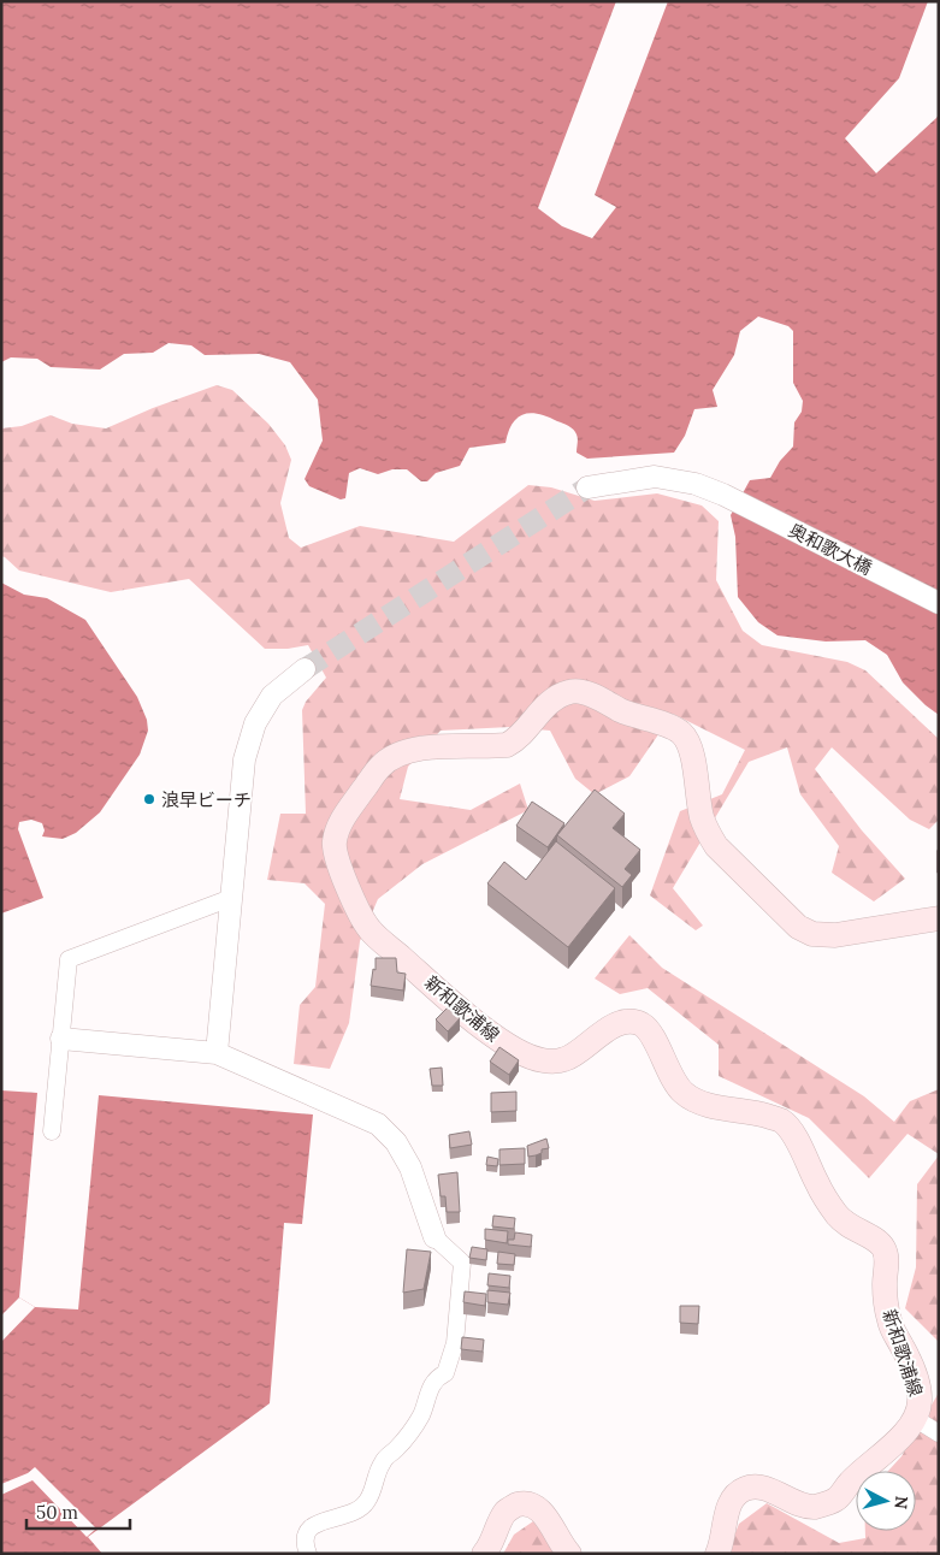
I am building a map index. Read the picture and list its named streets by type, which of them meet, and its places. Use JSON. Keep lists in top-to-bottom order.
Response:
{
  "streets": {
    "main road": ["新和歌浦線"],
    "street": ["奥和歌大橋"]
  },
  "places": ["浪早ビーチ"],
  "scale_bar": "50 m",
  "north": "right"
}
